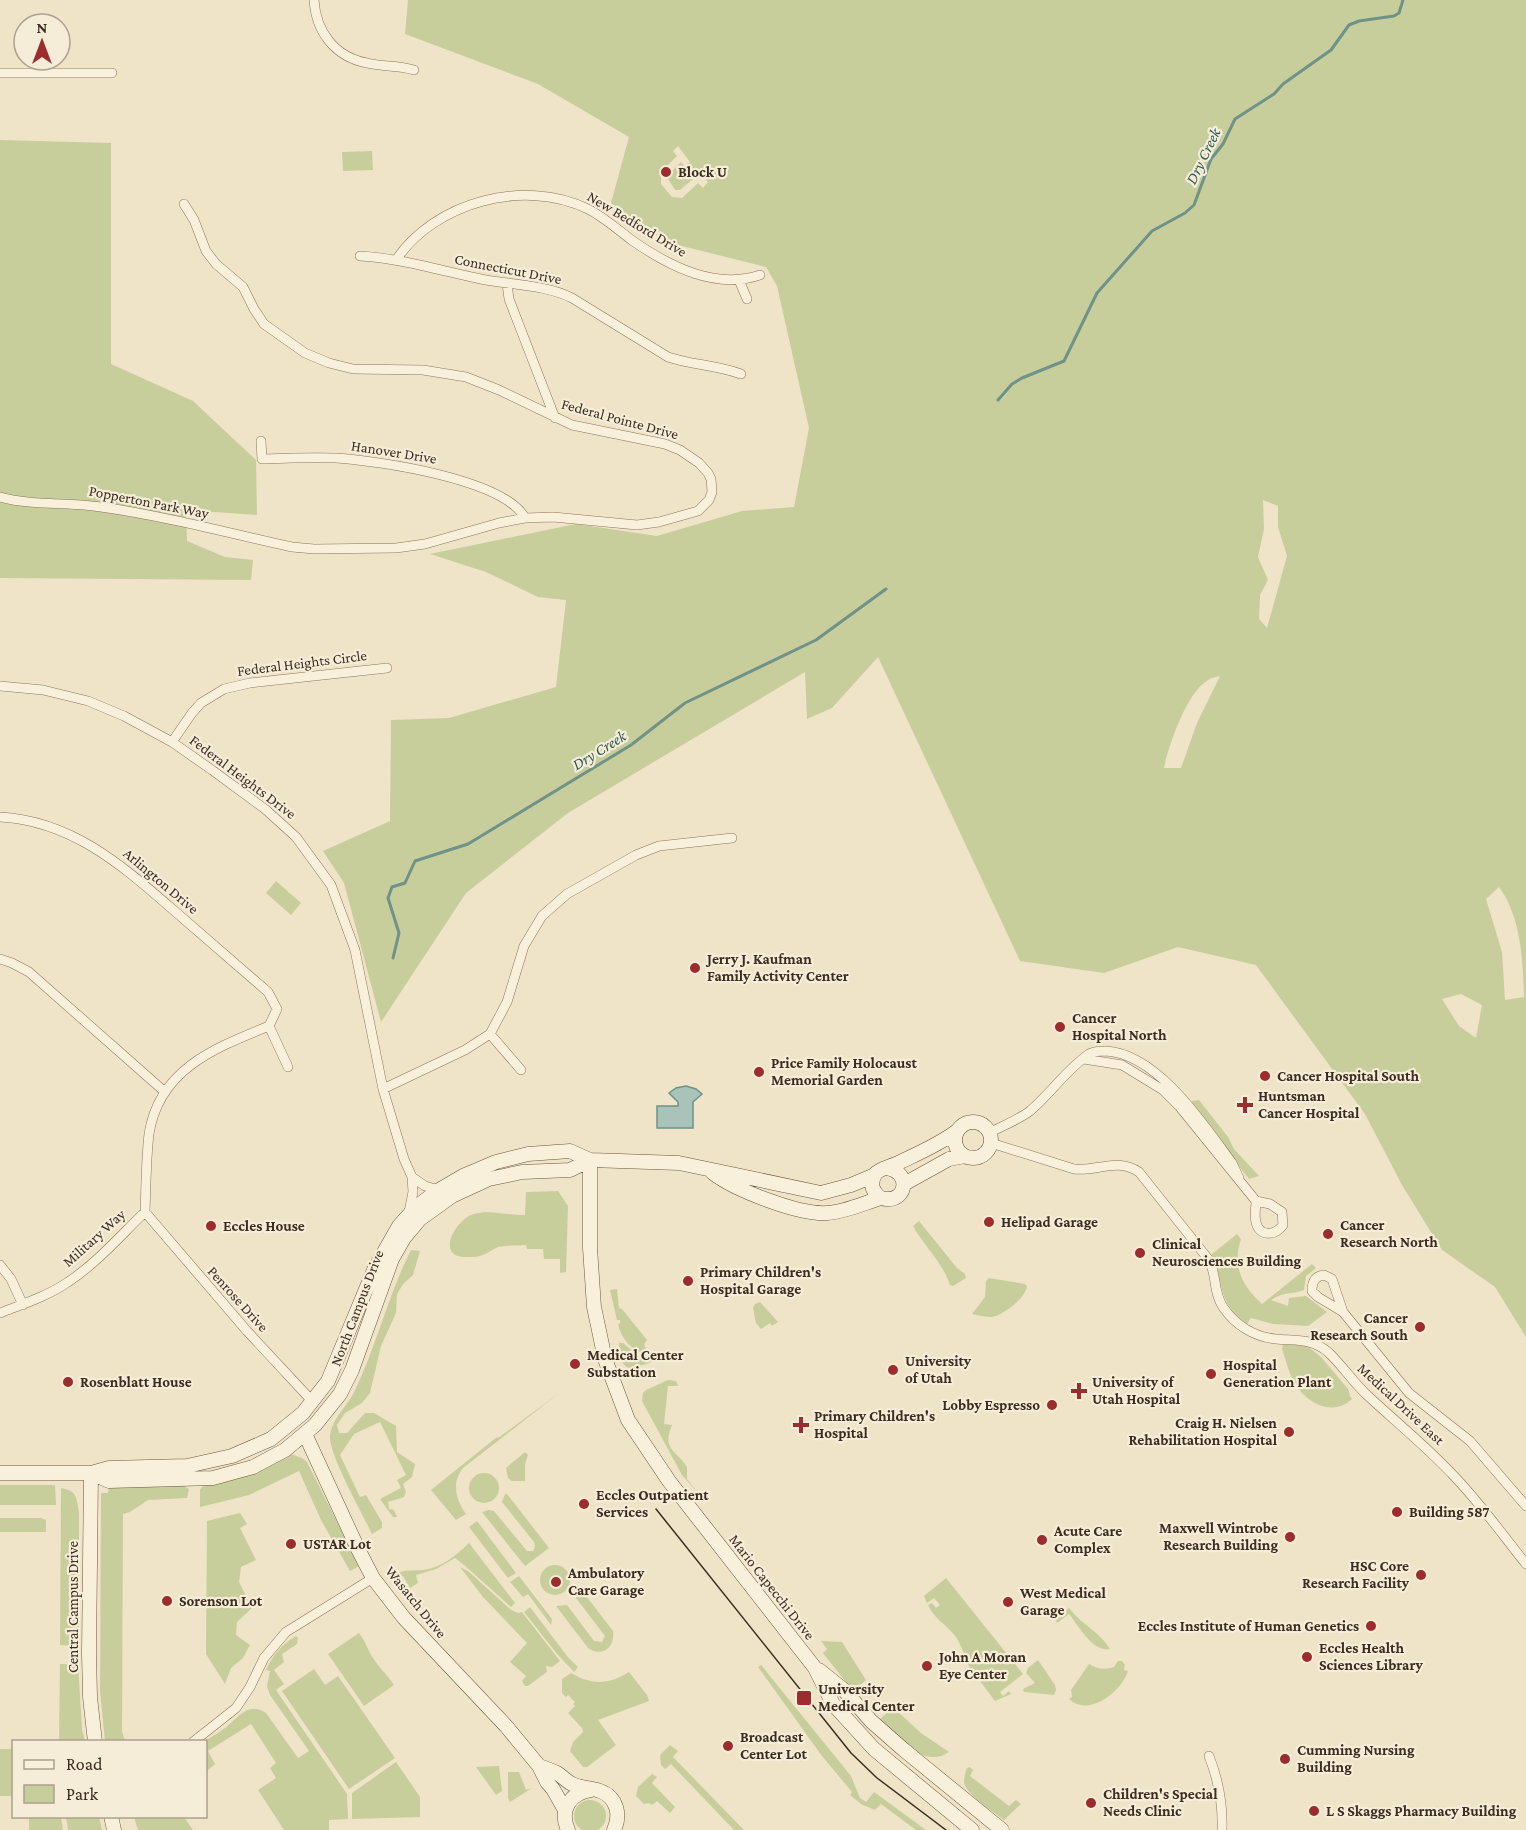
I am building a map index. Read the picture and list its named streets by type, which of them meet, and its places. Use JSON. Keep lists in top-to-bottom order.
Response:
{
  "streets": {
    "main road": [
      "North Campus Drive",
      "Mario Capecchi Drive",
      "Wasatch Drive",
      "Central Campus Drive"
    ],
    "street": [
      "New Bedford Drive",
      "Connecticut Drive",
      "Federal Pointe Drive",
      "Hanover Drive",
      "Popperton Park Way",
      "Federal Heights Circle",
      "Federal Heights Drive",
      "Arlington Drive",
      "Military Way",
      "Penrose Drive",
      "Medical Drive East"
    ]
  },
  "crossings": [
    ["New Bedford Drive", "Connecticut Drive"],
    ["Federal Pointe Drive", "Hanover Drive"],
    ["Federal Pointe Drive", "Popperton Park Way"],
    ["Federal Heights Circle", "Federal Heights Drive"],
    ["Federal Heights Drive", "North Campus Drive"],
    ["Arlington Drive", "Military Way"],
    ["Military Way", "Penrose Drive"],
    ["Penrose Drive", "North Campus Drive"],
    ["North Campus Drive", "Mario Capecchi Drive"],
    ["North Campus Drive", "Wasatch Drive"],
    ["North Campus Drive", "Central Campus Drive"]
  ],
  "water": ["Dry Creek"],
  "places": {
    "other": [
      "Block U",
      "Jerry J. Kaufman Family Activity Center",
      "Cancer Hospital North",
      "Price Family Holocaust Memorial Garden",
      "Cancer Hospital South",
      "Helipad Garage",
      "Eccles House",
      "Cancer Research North",
      "Clinical Neurosciences Building",
      "Primary Children's Hospital Garage",
      "Cancer Research South",
      "Medical Center Substation",
      "University of Utah",
      "Hospital Generation Plant",
      "Rosenblatt House",
      "Lobby Espresso",
      "Craig H. Nielsen Rehabilitation Hospital",
      "Eccles Outpatient Services",
      "Building 587",
      "Maxwell Wintrobe Research Building",
      "Acute Care Complex",
      "USTAR Lot",
      "HSC Core Research Facility",
      "Ambulatory Care Garage",
      "Sorenson Lot",
      "West Medical Garage",
      "Eccles Institute of Human Genetics",
      "Eccles Health Sciences Library",
      "John A Moran Eye Center",
      "Broadcast Center Lot",
      "Cumming Nursing Building",
      "Children's Special Needs Clinic",
      "L S Skaggs Pharmacy Building"
    ],
    "health": ["Huntsman Cancer Hospital", "University of Utah Hospital", "Primary Children's Hospital"],
    "transit": ["University Medical Center"]
  },
  "legend": ["Road", "Park"],
  "north": "top"
}
